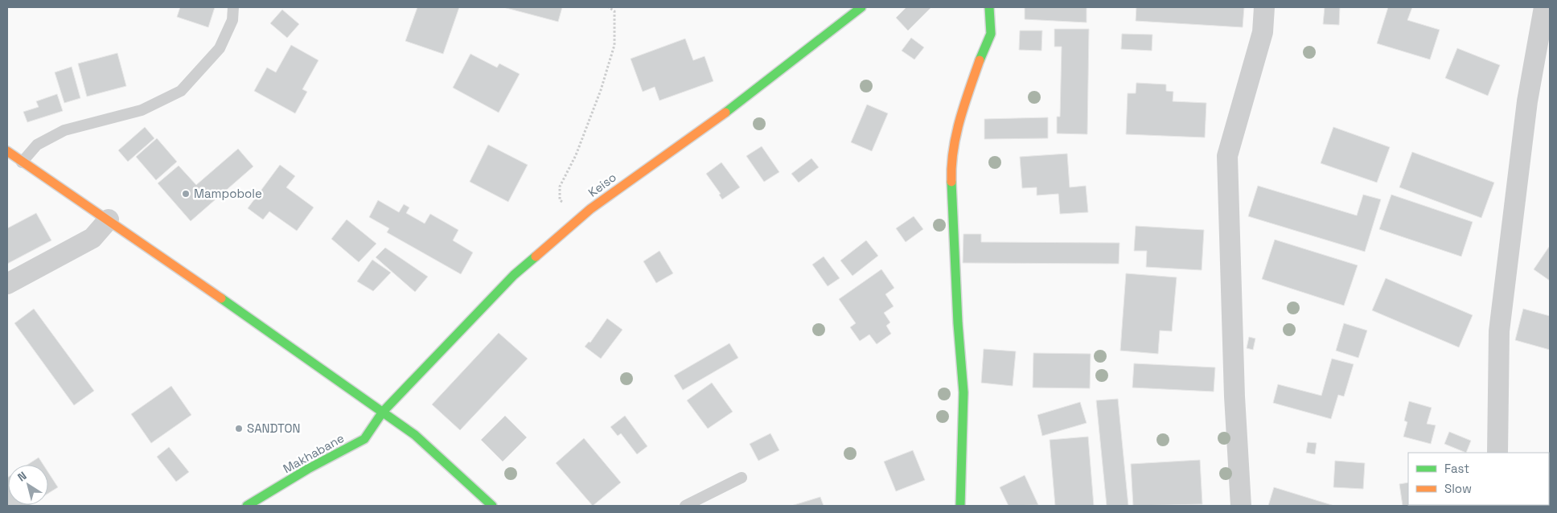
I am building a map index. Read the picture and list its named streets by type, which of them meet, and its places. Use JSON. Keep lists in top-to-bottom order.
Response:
{
  "streets": {
    "street": ["Keiso", "Makhabane"]
  },
  "crossings": [
    ["Keiso", "Makhabane"]
  ],
  "places": ["Mampobole", "SANDTON"],
  "legend": ["Fast", "Slow"],
  "north": "top left"
}
